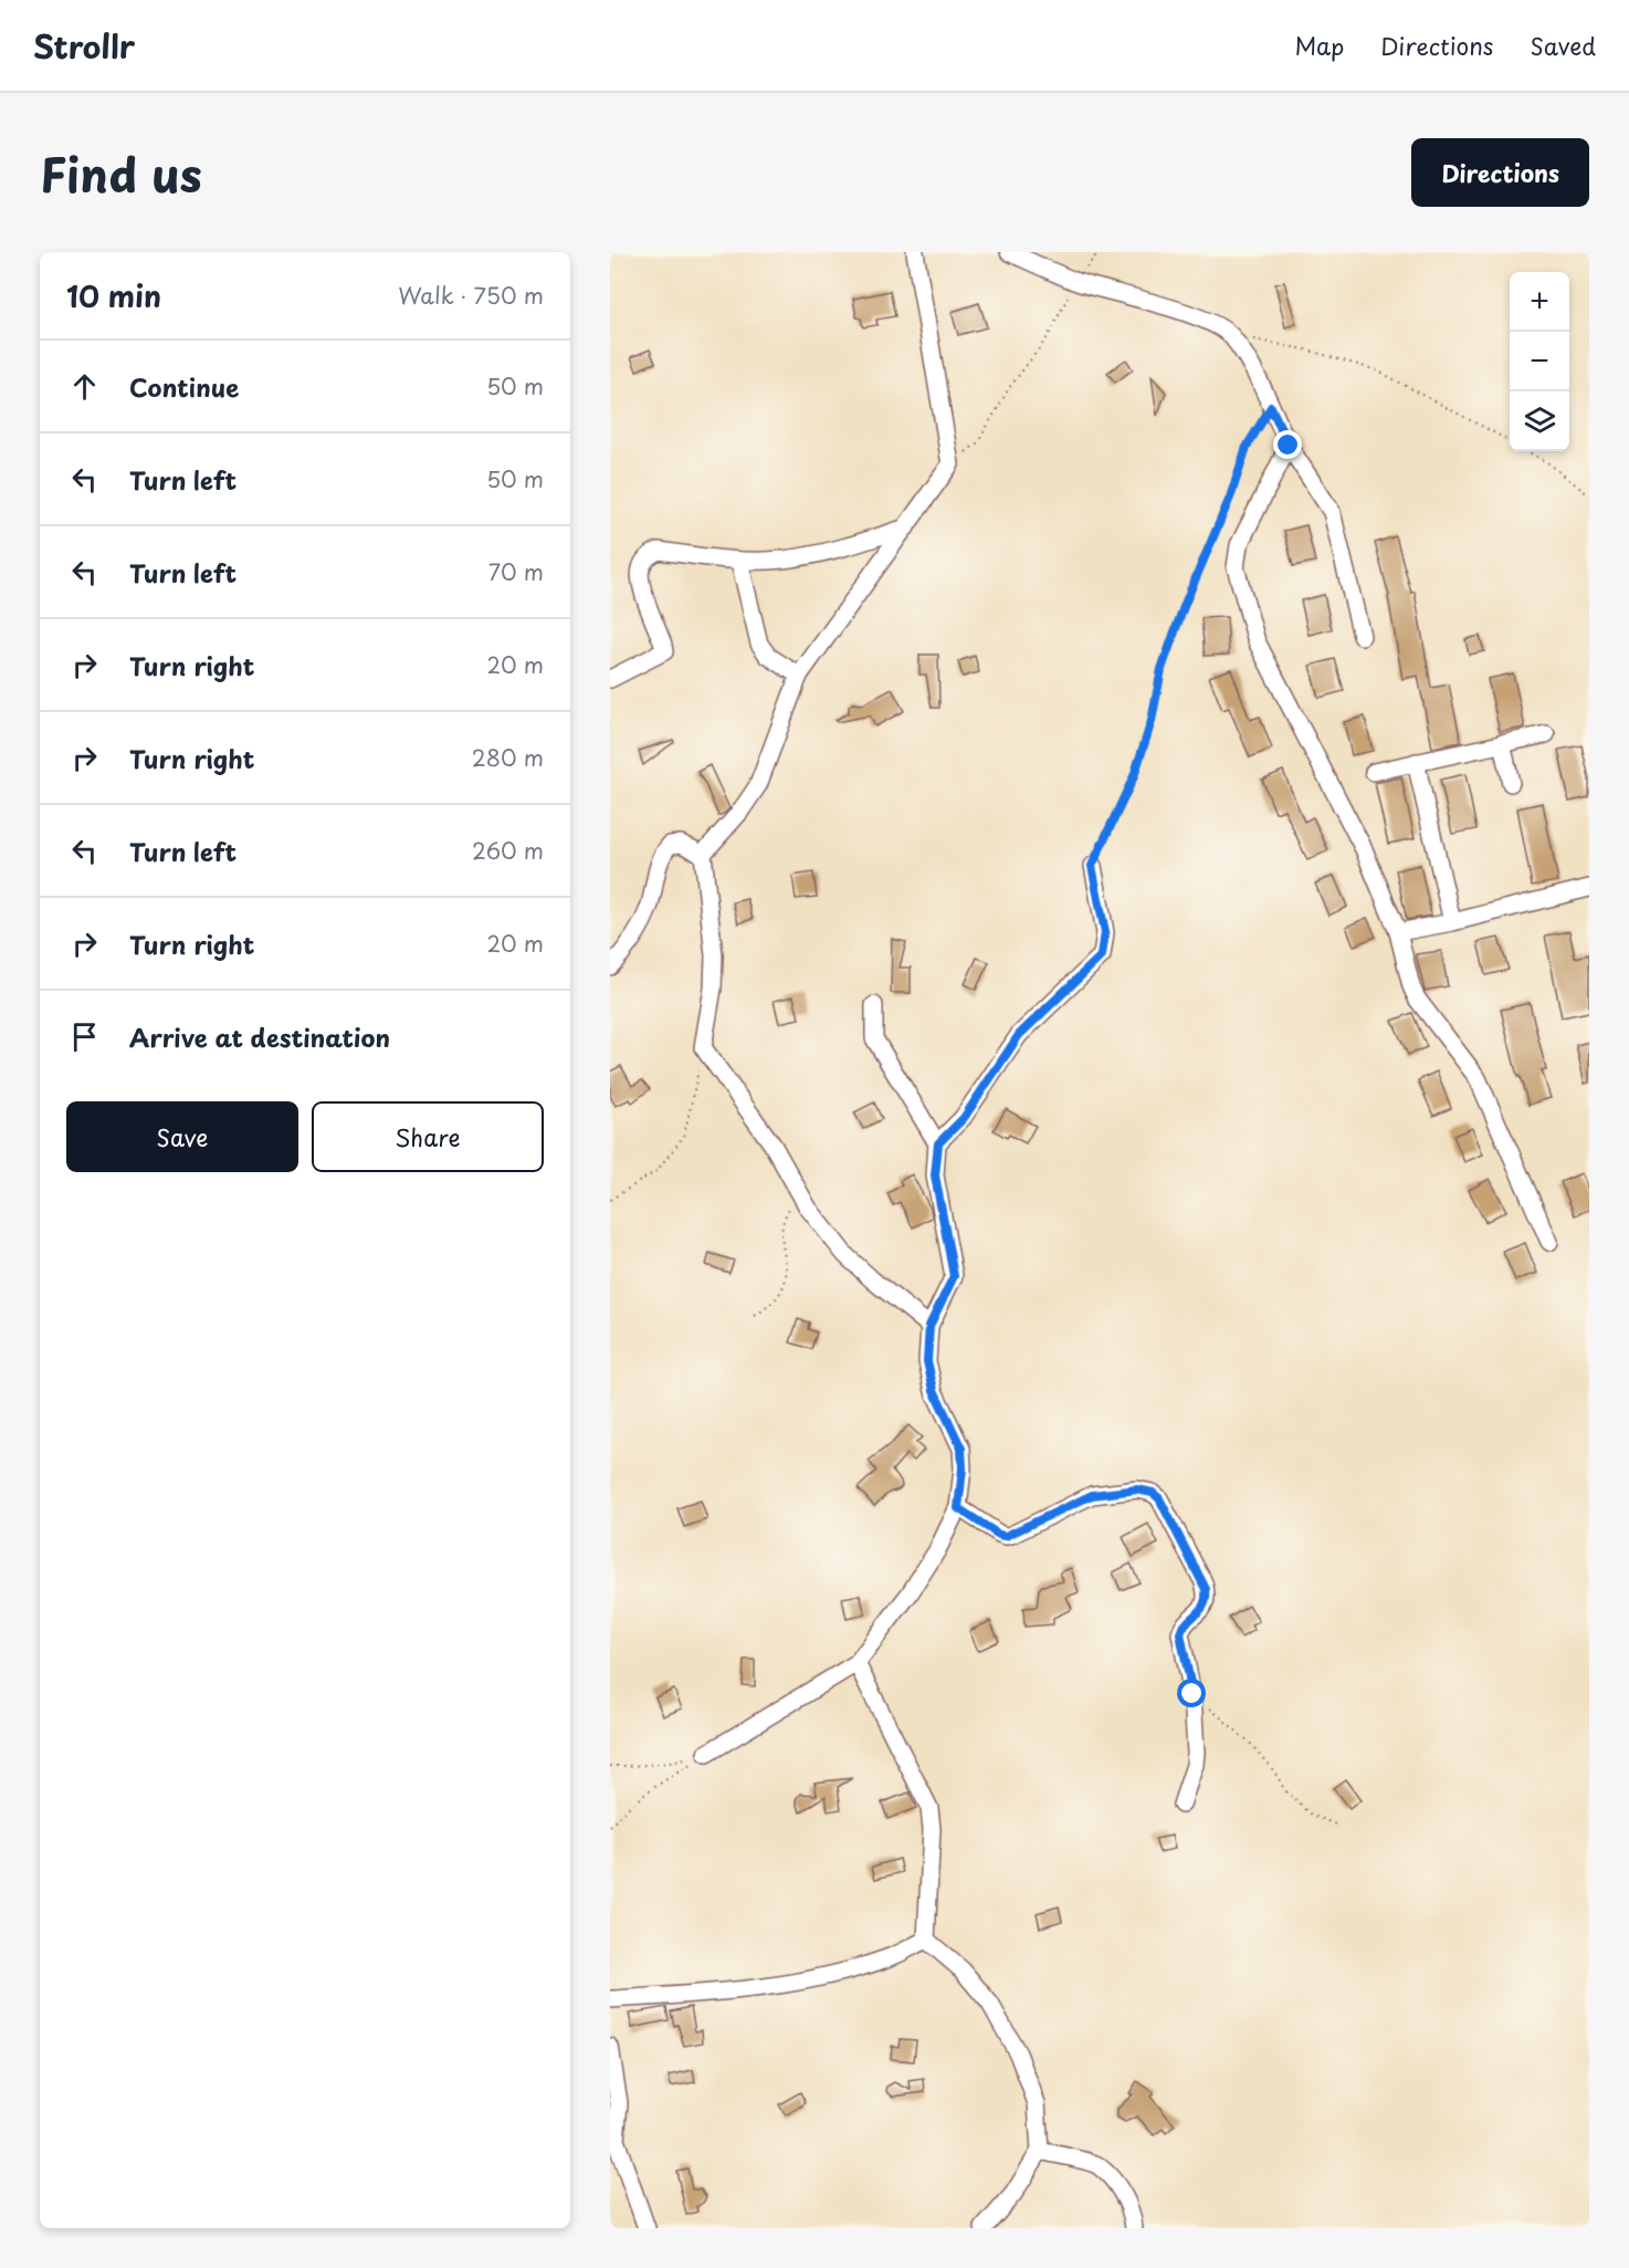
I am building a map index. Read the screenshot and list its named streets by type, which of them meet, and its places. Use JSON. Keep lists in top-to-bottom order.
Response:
{
  "page": {
    "header": "Strollr",
    "nav": ["Map", "Directions", "Saved"],
    "title": "Find us",
    "buttons": [
      "Directions",
      ["Save", "Share"]
    ],
    "heading": ["10 min", "Walk · 750 m"],
    "map_buttons": ["+", "−"],
    "list": [
      ["Continue", "50 m"],
      ["Turn left", "50 m"],
      ["Turn left", "70 m"],
      ["Turn right", "20 m"],
      ["Turn right", "280 m"],
      ["Turn left", "260 m"],
      ["Turn right", "20 m"],
      "Arrive at destination"
    ]
  }
}
